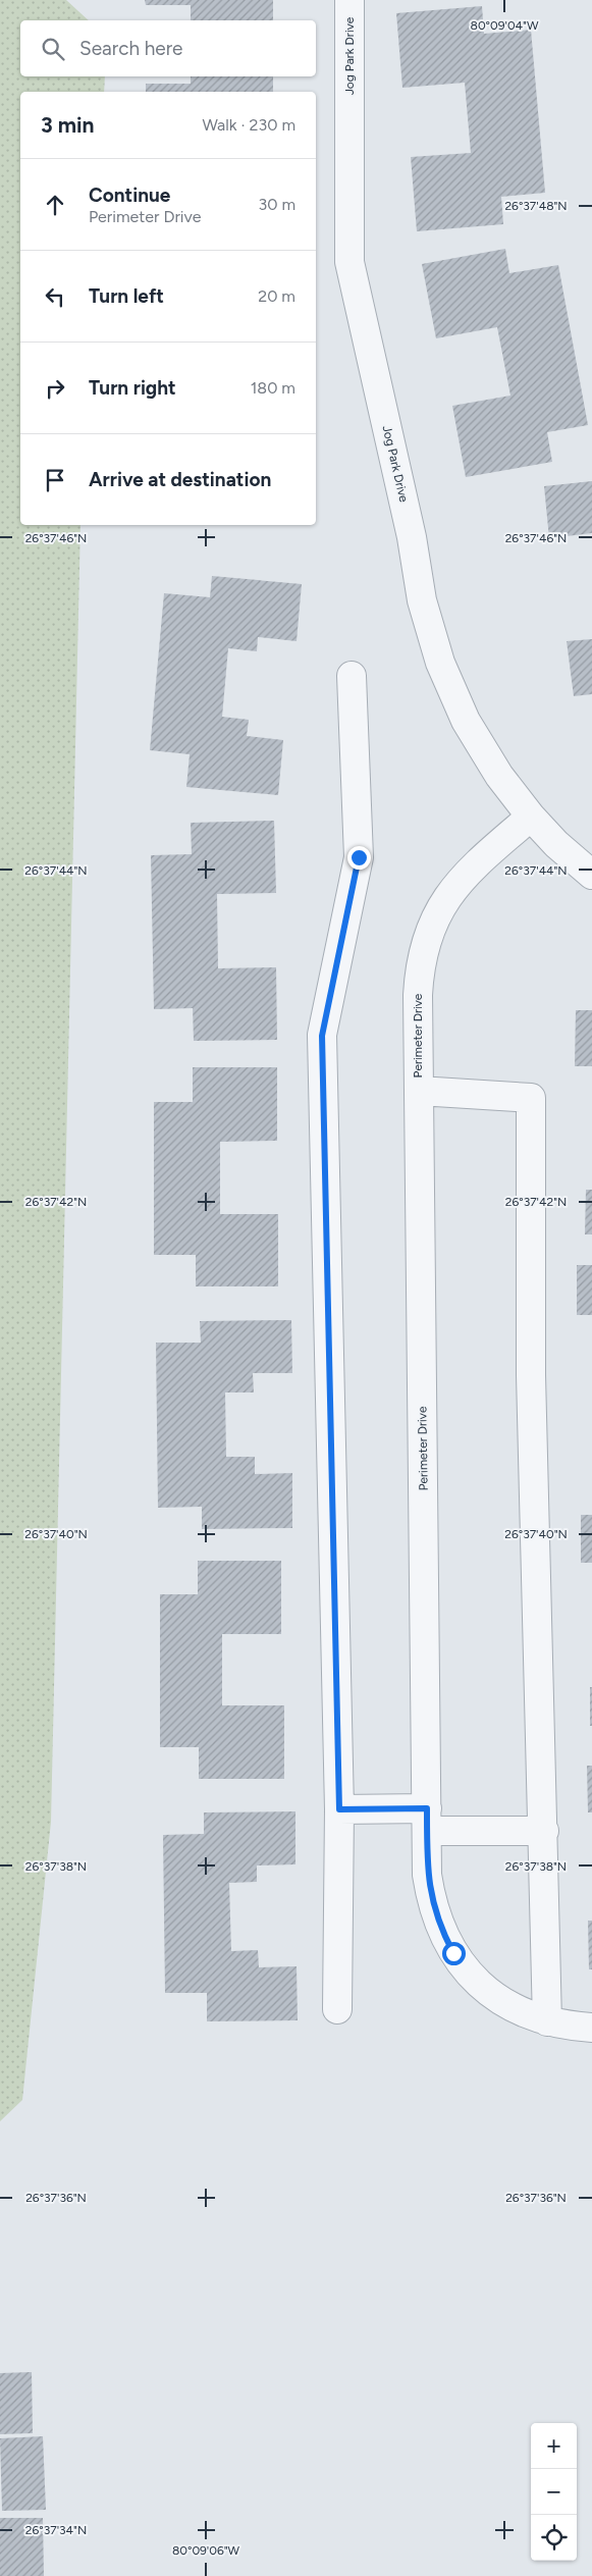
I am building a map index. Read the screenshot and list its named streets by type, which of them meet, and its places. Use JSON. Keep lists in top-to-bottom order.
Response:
{
  "streets": {
    "street": ["Jog Park Drive", "Perimeter Drive"]
  },
  "crossings": [
    ["Jog Park Drive", "Perimeter Drive"]
  ],
  "page": {
    "search": "Search here",
    "heading": ["3 min", "Walk · 230 m"],
    "list": [
      ["Continue", "Perimeter Drive", "30 m"],
      ["Turn left", "20 m"],
      ["Turn right", "180 m"],
      "Arrive at destination"
    ],
    "map_buttons": ["+", "−"]
  },
  "coordinates": [
    "80°09'04\"W",
    "26°37'48\"N",
    "26°37'46\"N",
    "26°37'44\"N",
    "26°37'42\"N",
    "26°37'40\"N",
    "26°37'38\"N",
    "26°37'36\"N",
    "26°37'34\"N",
    "80°09'06\"W"
  ]
}
